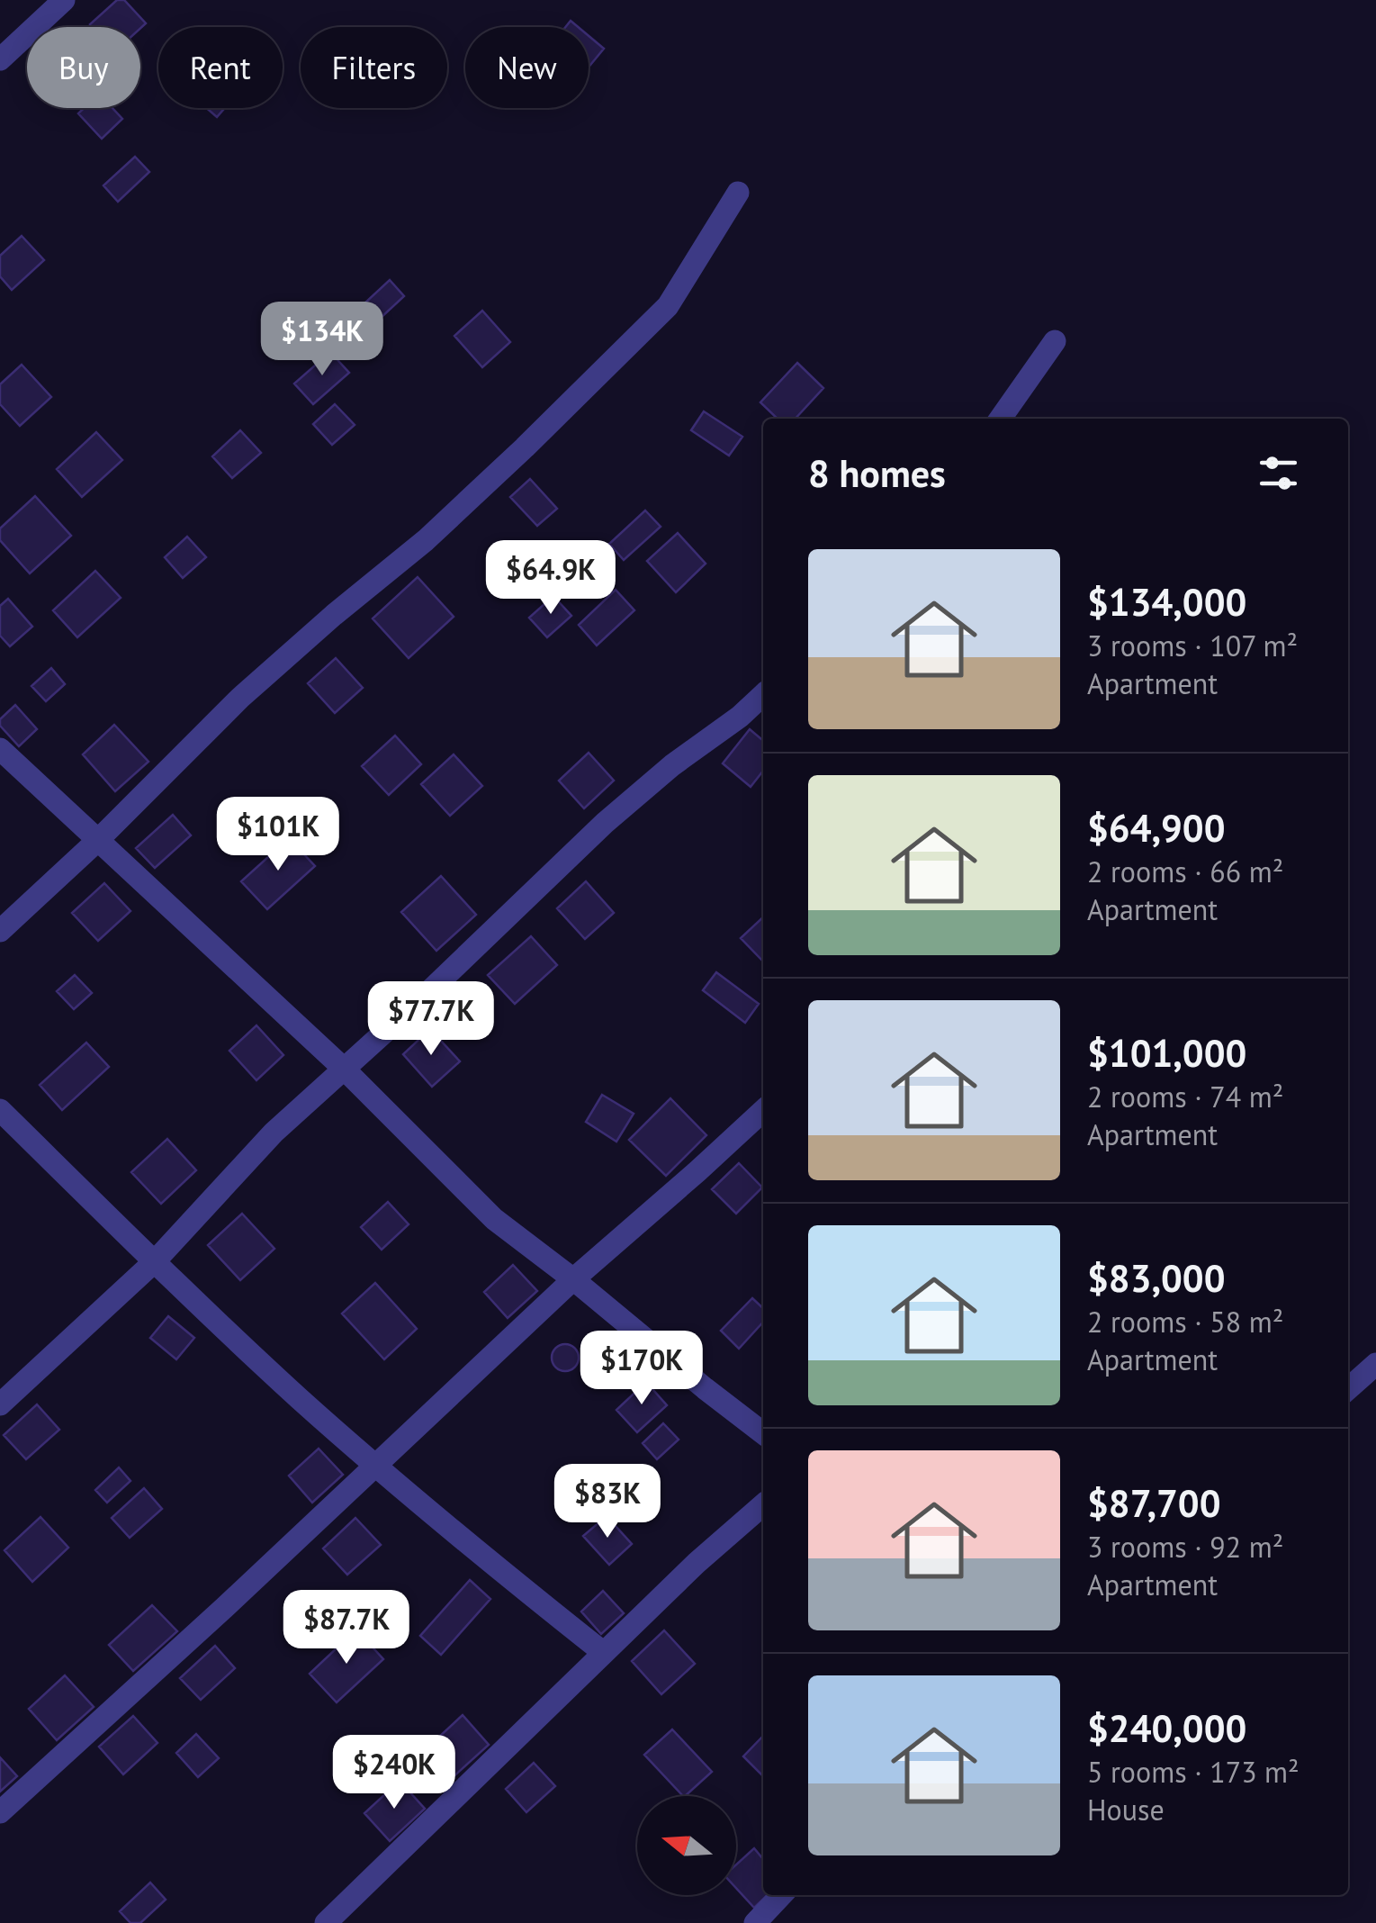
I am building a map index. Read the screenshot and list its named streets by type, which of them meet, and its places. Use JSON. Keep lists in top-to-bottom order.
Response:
{
  "north": "left",
  "page": {
    "chip": [
      "Buy",
      "Rent",
      "Filters",
      "New"
    ],
    "price": [
      "$134K",
      "$64.9K",
      "$101K",
      "$77.7K",
      "$170K",
      "$83K",
      "$87.7K",
      "$240K"
    ],
    "heading": "8 homes",
    "list": [
      {
        "name": "$134,000",
        "note": "3 rooms · 107 m² · Apartment"
      },
      {
        "name": "$64,900",
        "note": "2 rooms · 66 m² · Apartment"
      },
      {
        "name": "$101,000",
        "note": "2 rooms · 74 m² · Apartment"
      },
      {
        "name": "$83,000",
        "note": "2 rooms · 58 m² · Apartment"
      },
      {
        "name": "$87,700",
        "note": "3 rooms · 92 m² · Apartment"
      },
      {
        "name": "$240,000",
        "note": "5 rooms · 173 m² · House"
      }
    ]
  }
}
